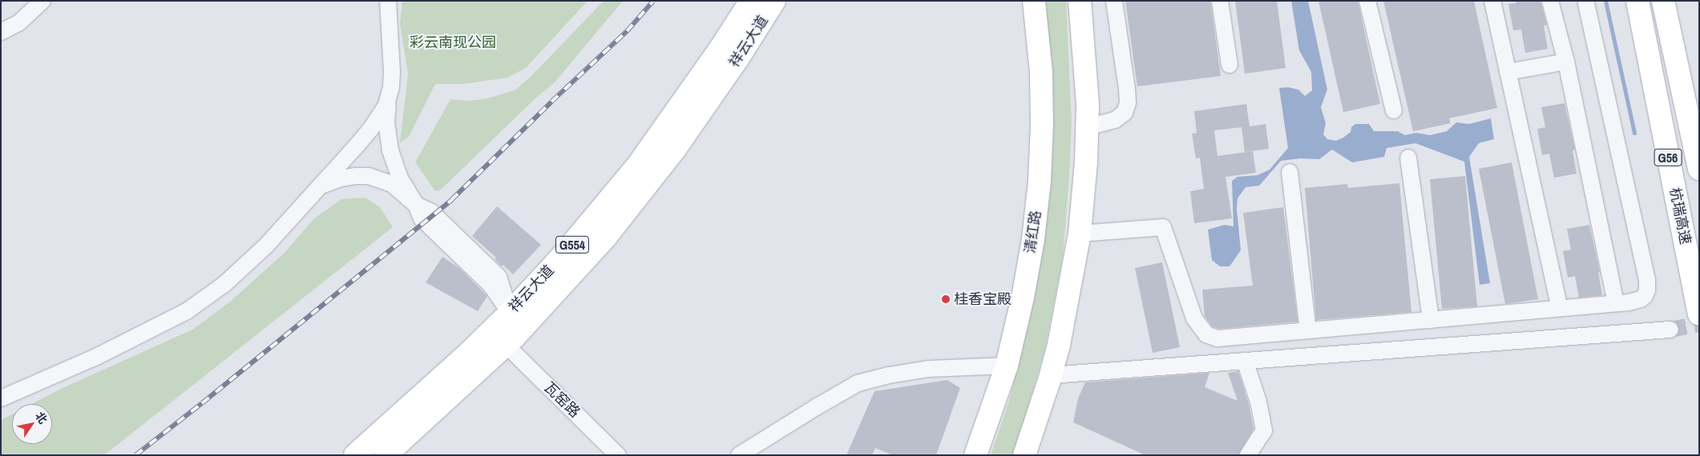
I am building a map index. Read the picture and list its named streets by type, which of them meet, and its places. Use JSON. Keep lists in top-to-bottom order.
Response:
{
  "streets": {
    "main road": [
      "祥云大道",
      "G56",
      "杭瑞高速",
      "清红路",
      "G554"
    ],
    "street": ["瓦窑路"]
  },
  "crossings": [
    ["祥云大道", "瓦窑路"]
  ],
  "parks": ["彩云南现公园"],
  "places": ["桂香宝殿"],
  "north": "top right"
}
